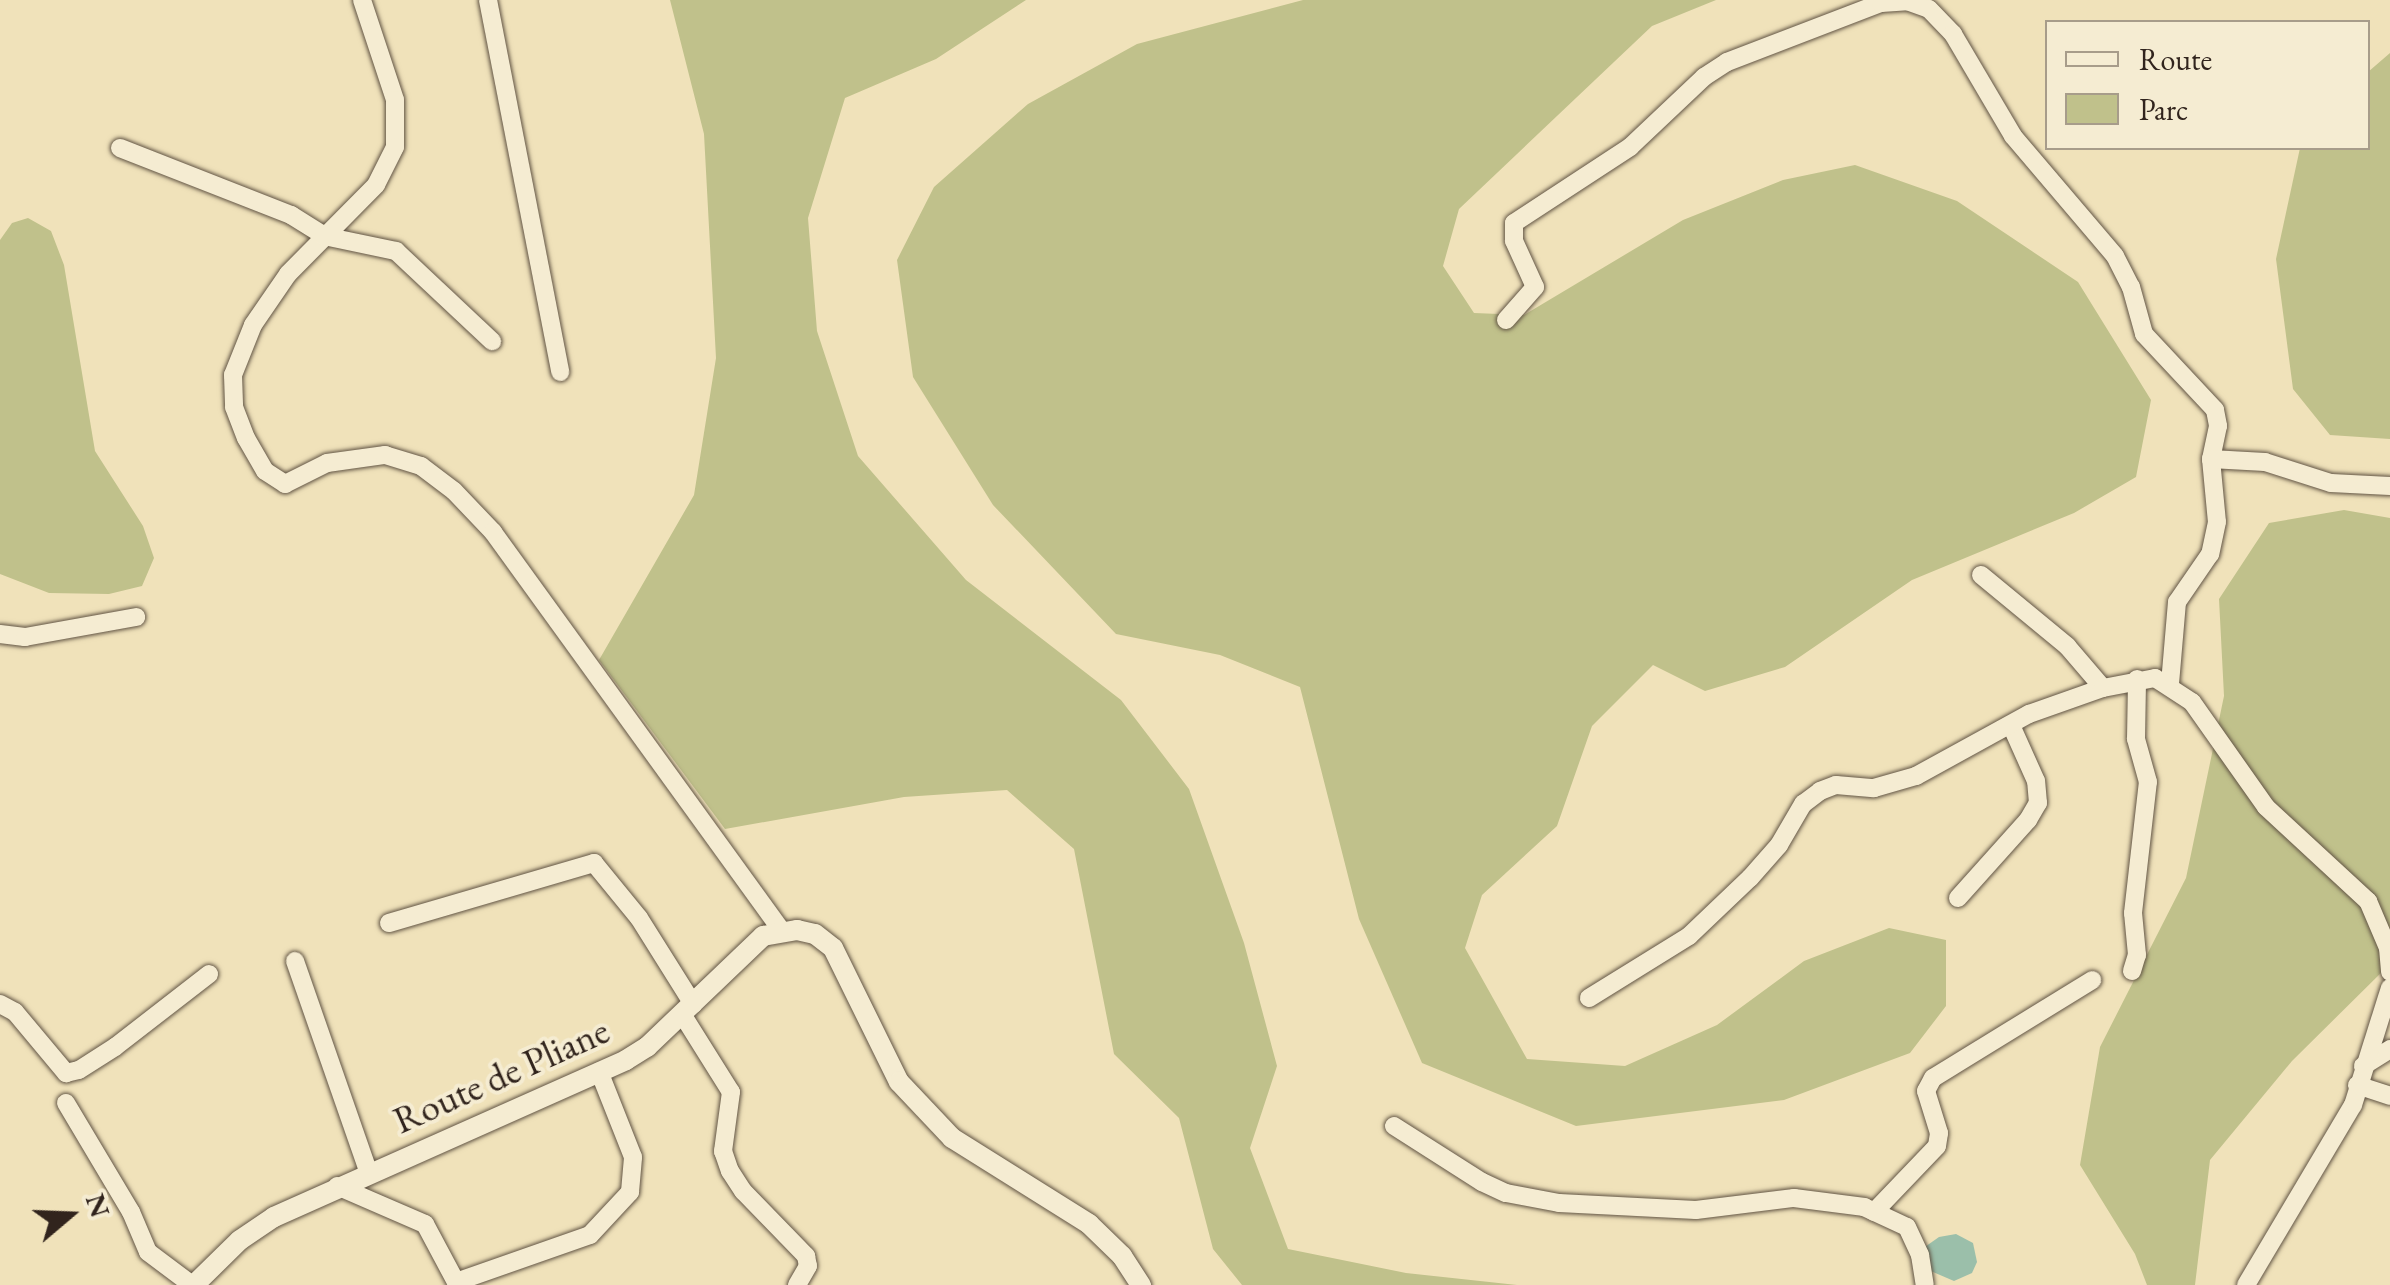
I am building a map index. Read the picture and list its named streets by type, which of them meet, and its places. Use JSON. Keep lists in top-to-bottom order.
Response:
{
  "streets": {
    "street": ["Route de Pliane"]
  },
  "legend": ["Route", "Parc"],
  "north": "right"
}
